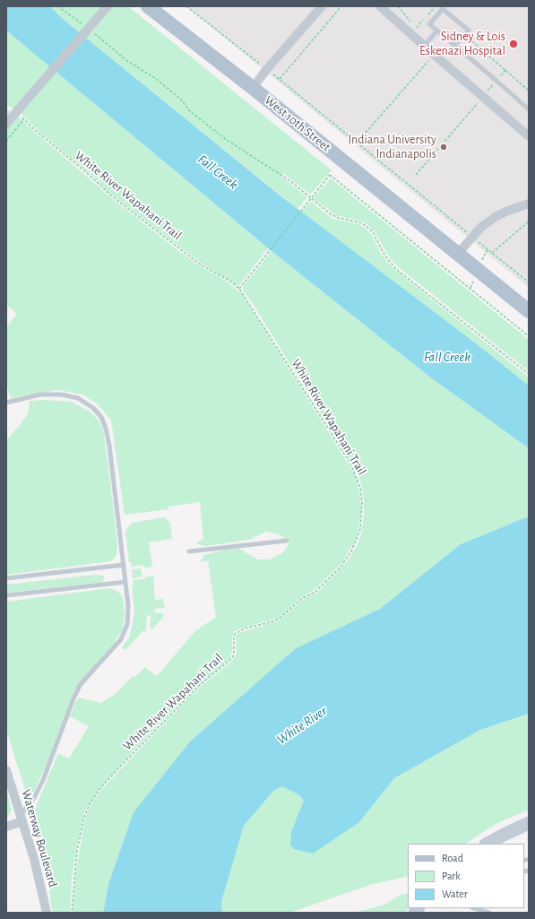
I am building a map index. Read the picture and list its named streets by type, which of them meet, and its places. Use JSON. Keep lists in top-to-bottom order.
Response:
{
  "streets": {
    "main road": ["West 10th Street"],
    "street": ["Waterway Boulevard"],
    "path": ["White River Wapahani Trail"]
  },
  "water": ["Fall Creek", "White River"],
  "places": ["Sidney & Lois Eskenazi Hospital", "Indiana University Indianapolis"],
  "legend": ["Road", "Park", "Water"]
}
